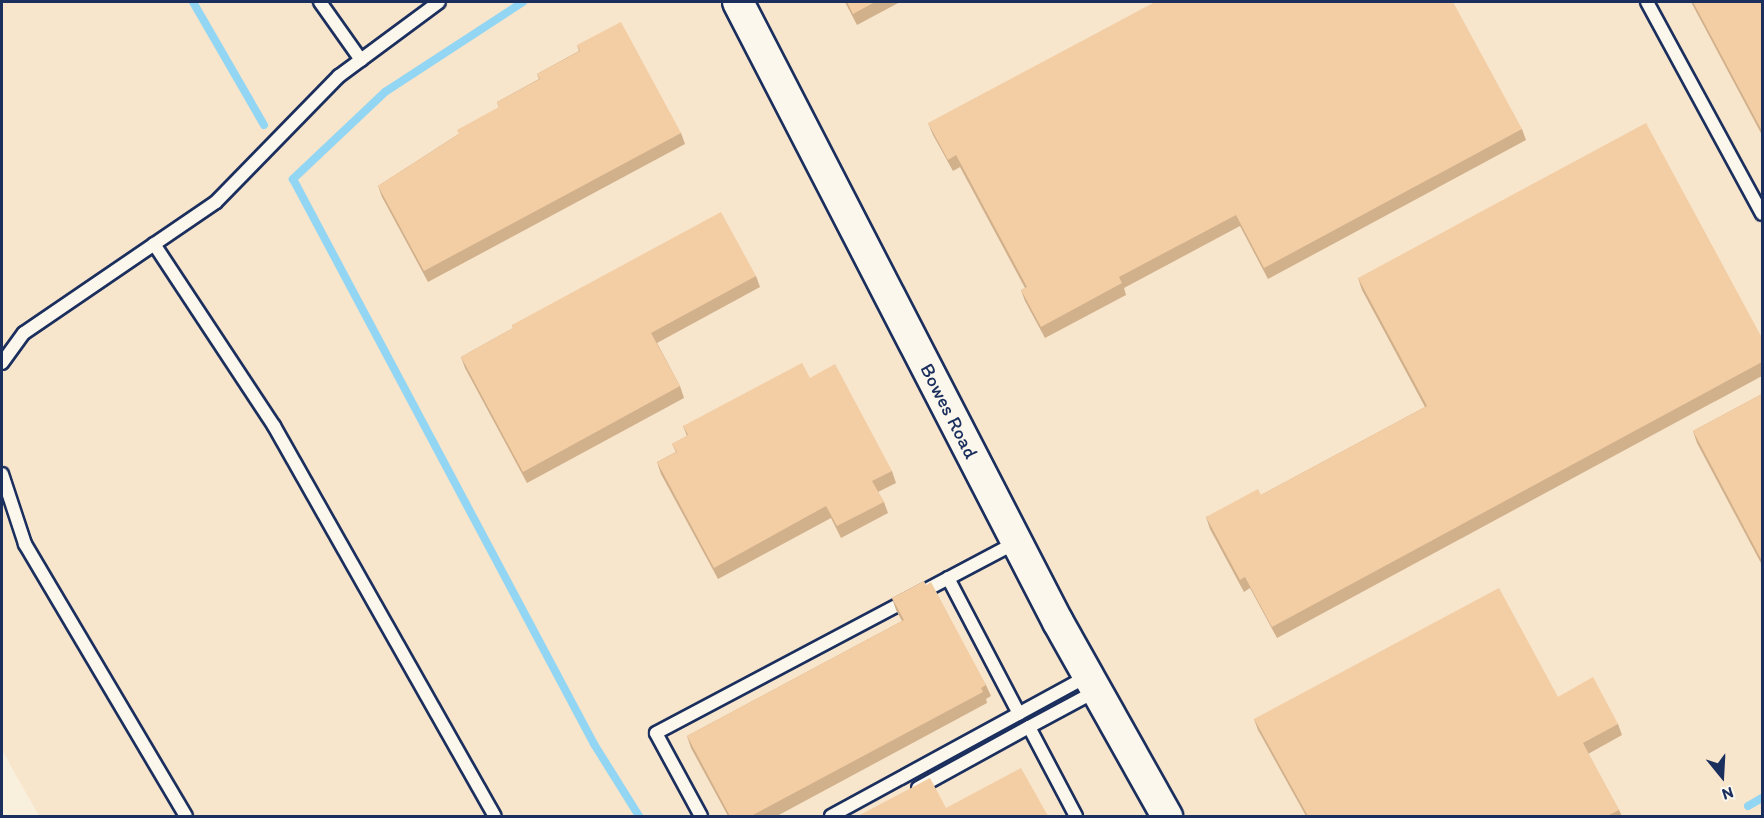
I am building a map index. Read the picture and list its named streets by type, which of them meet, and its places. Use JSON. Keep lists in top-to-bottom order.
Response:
{
  "streets": {
    "street": ["Bowes Road"]
  },
  "north": "bottom"
}
